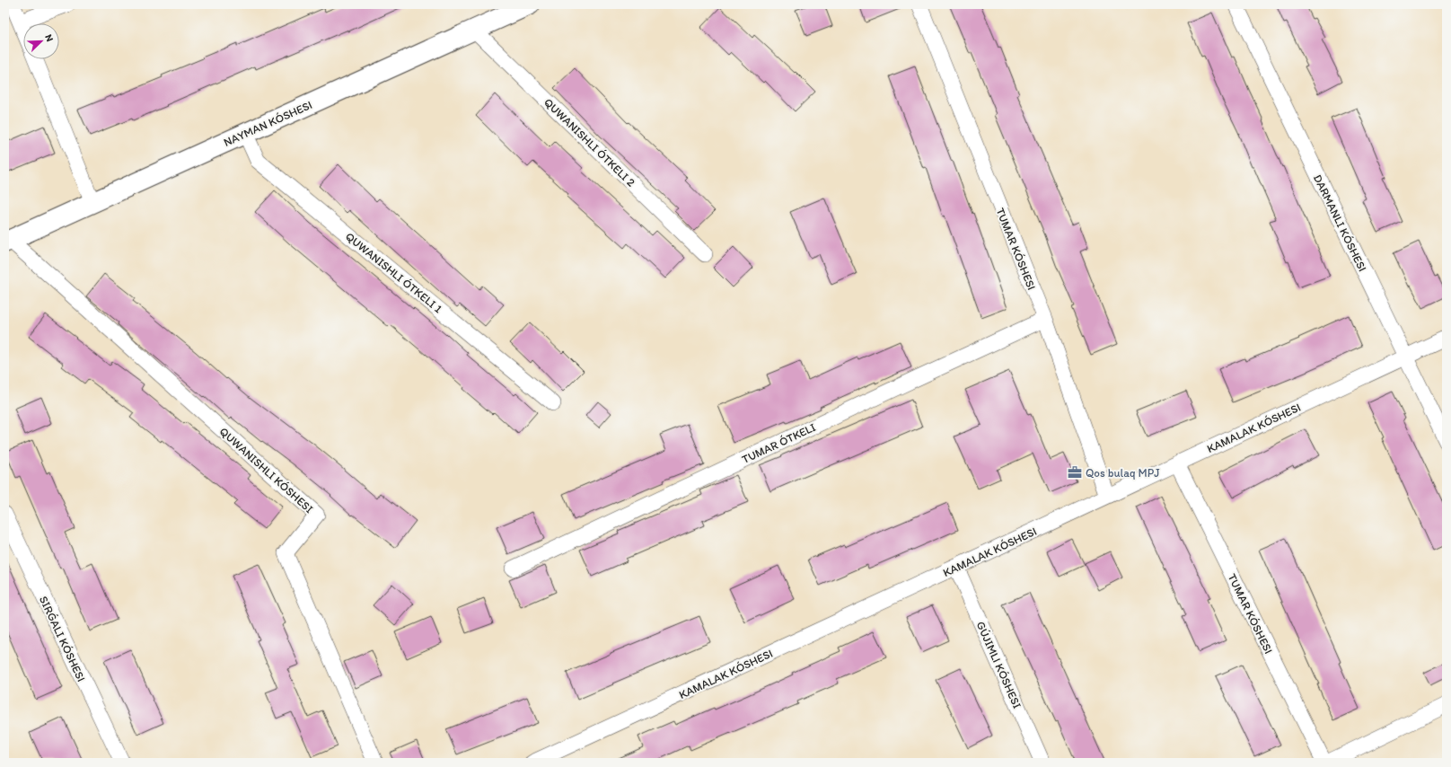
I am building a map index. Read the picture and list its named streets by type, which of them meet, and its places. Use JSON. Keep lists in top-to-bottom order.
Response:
{
  "streets": {
    "main road": ["NAYMAN KÓSHESI"],
    "street": [
      "TUMAR KÓSHESI",
      "KAMALAK KÓSHESI",
      "TUMAR ÓTKELI",
      "GÚJIMLI KÓSHESI"
    ]
  },
  "crossings": [
    ["TUMAR KÓSHESI", "KAMALAK KÓSHESI"],
    ["TUMAR KÓSHESI", "TUMAR ÓTKELI"],
    ["KAMALAK KÓSHESI", "GÚJIMLI KÓSHESI"]
  ],
  "places": {
    "office": ["Qos bulaq MPJ"]
  },
  "north": "top right"
}
